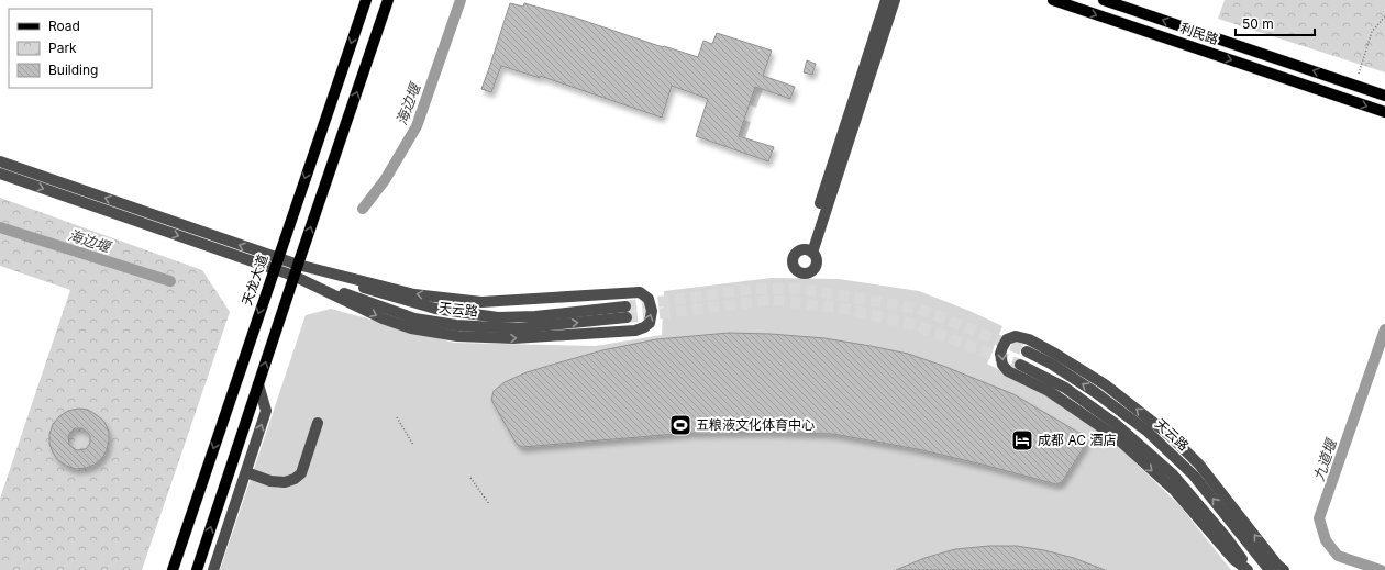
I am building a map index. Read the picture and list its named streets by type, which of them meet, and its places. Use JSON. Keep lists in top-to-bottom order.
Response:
{
  "streets": {
    "main road": ["利民路", "天龙大道"],
    "street": ["天云路"]
  },
  "water": ["海边堰", "九道堰"],
  "places": {
    "sports": ["五粮液文化体育中心"],
    "hotel": ["成都 AC 酒店"]
  },
  "legend": ["Road", "Park", "Building"],
  "scale_bar": "50 m"
}
